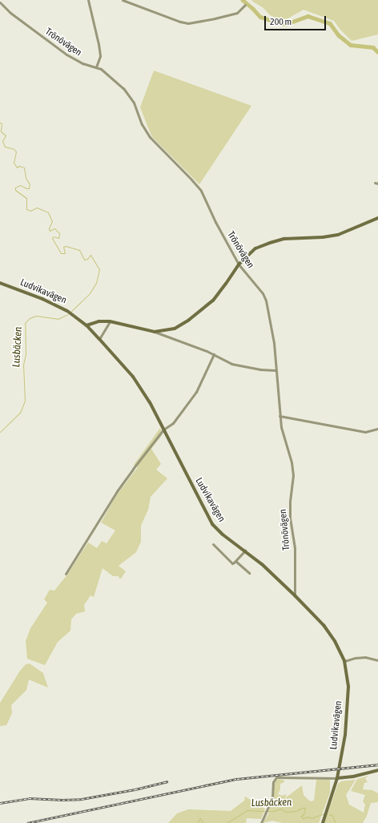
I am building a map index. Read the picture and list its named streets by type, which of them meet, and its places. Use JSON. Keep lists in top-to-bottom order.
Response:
{
  "streets": {
    "street": ["Trönövägen", "Ludvikavägen"]
  },
  "crossings": [
    ["Trönövägen", "Ludvikavägen"]
  ],
  "water": ["Lusbäcken"],
  "scale_bar": "200 m"
}
